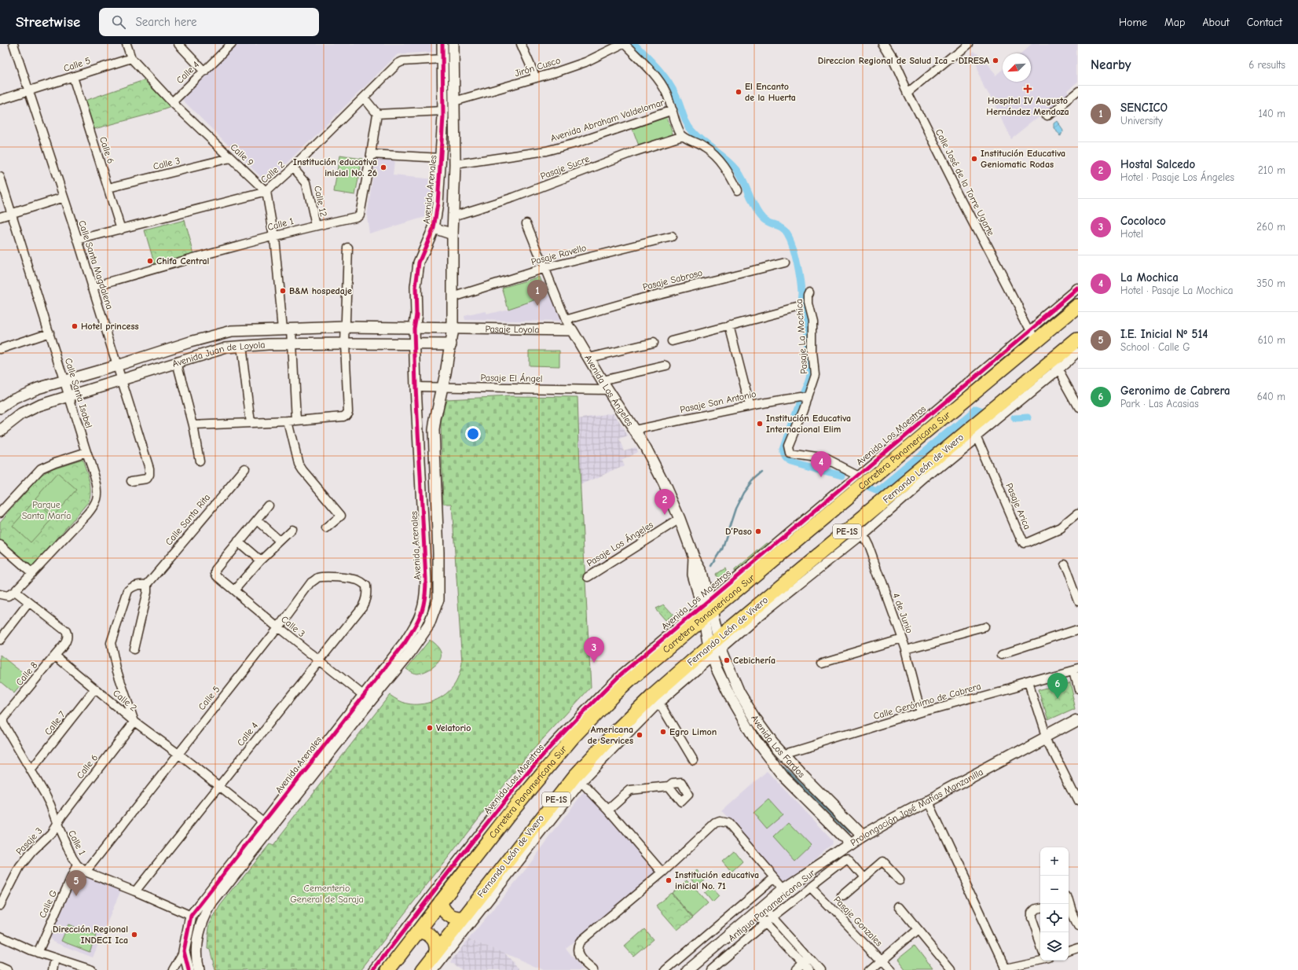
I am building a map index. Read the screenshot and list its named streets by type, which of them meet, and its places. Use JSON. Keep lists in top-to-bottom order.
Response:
{
  "streets": {
    "highway": ["Carretera Panamericana Sur", "PE-1S"],
    "street": [
      "Calle 5",
      "Jirón Cusco",
      "Calle 4",
      "Avenida Abraham Valdelomar",
      "Calle 6",
      "Calle 9",
      "Calle 3",
      "Pasaje Sucre",
      "Calle 2",
      "Calle José de la Torre Ugarte",
      "Avenida Arenales",
      "Calle 12",
      "Calle 1",
      "Pasaje Ravello",
      "Calle Santa Magdalena",
      "Pasaje Sabroso",
      "Pasaje Loyola",
      "Pasaje La Mochica",
      "Avenida Juan de Loyola",
      "Pasaje El Ángel",
      "Avenida Los Ángeles",
      "Calle Santa Isabel",
      "Pasaje San Antonio",
      "Avenida Los Maestros",
      "Fernando León de Vivero",
      "Pasaje Arica",
      "Calle Santa Rita",
      "Pasaje Los Ángeles",
      "4 de Junio",
      "Calle 8",
      "Calle Gerónimo de Cabrera",
      "Calle 7",
      "Avenida Los Fardos",
      "Prolongación José Matías Manzanilla",
      "Pasaje 3",
      "Calle G",
      "Antigua Panamericana Sur",
      "Pasaje Gonzales"
    ]
  },
  "crossings": [
    ["Calle 5", "Calle 4"],
    ["Calle 5", "Calle 6"],
    ["Calle 5", "Calle 9"],
    ["Calle 5", "Calle 3"],
    ["Calle 5", "Calle 2"],
    ["Calle 5", "Calle 1"],
    ["Calle 5", "Calle Santa Magdalena"],
    ["Jirón Cusco", "Avenida Arenales"],
    ["Calle 4", "Calle 9"],
    ["Calle 4", "Calle 3"],
    ["Calle 4", "Calle 2"],
    ["Calle 4", "Calle 1"],
    ["Avenida Abraham Valdelomar", "Avenida Arenales"],
    ["Calle 6", "Calle 3"],
    ["Calle 6", "Calle 2"],
    ["Calle 6", "Calle 1"],
    ["Calle 6", "Pasaje 3"],
    ["Calle 9", "Calle 3"],
    ["Calle 9", "Calle 2"],
    ["Calle 3", "Avenida Arenales"],
    ["Pasaje Sucre", "Avenida Arenales"],
    ["Calle 2", "Avenida Arenales"],
    ["Calle 2", "Calle 12"],
    ["Calle 2", "Calle Santa Magdalena"],
    ["Calle 2", "Calle 8"],
    ["Calle 2", "Calle 7"],
    ["Calle José de la Torre Ugarte", "Avenida Los Maestros"],
    ["Calle José de la Torre Ugarte", "Carretera Panamericana Sur"],
    ["Avenida Arenales", "Calle 1"],
    ["Avenida Arenales", "Pasaje Ravello"],
    ["Avenida Arenales", "Pasaje Loyola"],
    ["Avenida Arenales", "Avenida Juan de Loyola"],
    ["Avenida Arenales", "Pasaje El Ángel"],
    ["Calle 12", "Calle 1"],
    ["Calle 1", "Calle Santa Magdalena"],
    ["Calle 1", "Calle 8"],
    ["Calle 1", "Calle 7"],
    ["Calle 1", "Pasaje 3"],
    ["Calle 1", "Calle G"],
    ["Pasaje Ravello", "Avenida Los Ángeles"],
    ["Calle Santa Magdalena", "Avenida Juan de Loyola"],
    ["Pasaje Sabroso", "Avenida Los Ángeles"],
    ["Pasaje Loyola", "Avenida Juan de Loyola"],
    ["Pasaje Loyola", "Avenida Los Ángeles"],
    ["Pasaje La Mochica", "Pasaje San Antonio"],
    ["Pasaje La Mochica", "Avenida Los Maestros"],
    ["Pasaje La Mochica", "Carretera Panamericana Sur"],
    ["Avenida Juan de Loyola", "Calle Santa Isabel"],
    ["Pasaje El Ángel", "Avenida Los Ángeles"],
    ["Avenida Los Ángeles", "Pasaje San Antonio"],
    ["Avenida Los Ángeles", "Avenida Los Maestros"],
    ["Avenida Los Ángeles", "Carretera Panamericana Sur"],
    ["Avenida Los Ángeles", "Fernando León de Vivero"],
    ["Avenida Los Ángeles", "PE-1S"],
    ["Avenida Los Ángeles", "Pasaje Los Ángeles"],
    ["Avenida Los Ángeles", "Avenida Los Fardos"],
    ["Avenida Los Maestros", "Carretera Panamericana Sur"],
    ["Fernando León de Vivero", "Pasaje Arica"],
    ["Fernando León de Vivero", "PE-1S"],
    ["Fernando León de Vivero", "Avenida Los Fardos"],
    ["Pasaje Arica", "PE-1S"],
    ["PE-1S", "4 de Junio"],
    ["PE-1S", "Avenida Los Fardos"],
    ["4 de Junio", "Calle Gerónimo de Cabrera"],
    ["Calle Gerónimo de Cabrera", "Avenida Los Fardos"],
    ["Avenida Los Fardos", "Prolongación José Matías Manzanilla"],
    ["Antigua Panamericana Sur", "Pasaje Gonzales"]
  ],
  "parks": ["Parque Santa María", "Cementerio General de Saraja"],
  "places": {
    "other": [
      "Direccion Regional de Salud Ica - DIRESA",
      "El Encanto de la Huerta",
      "Institución Educativa Geniomatic Rodas",
      "Institución educativa inicial No. 26",
      "Chifa Central",
      "B&M hospedaje",
      "Hotel princess",
      "Institución Educativa Internacional Elim",
      "D’Paso",
      "Cebichería",
      "Velatorio",
      "Egro Limon",
      "Americana de Services",
      "Institución educativa inicial No. 71",
      "Dirección Regional INDECI Ica"
    ],
    "health": ["Hospital IV Augusto Hernández Mendoza"]
  },
  "north": "bottom left",
  "page": {
    "header": "Streetwise",
    "search": "Search here",
    "nav": [
      "Home",
      "Map",
      "About",
      "Contact"
    ],
    "heading": ["Nearby", "6 results"],
    "list": [
      {
        "mark": "1",
        "name": "SENCICO",
        "note": "University",
        "value": "140 m"
      },
      {
        "mark": "2",
        "name": "Hostal Salcedo",
        "note": "Hotel · Pasaje Los Ángeles",
        "value": "210 m"
      },
      {
        "mark": "3",
        "name": "Cocoloco",
        "note": "Hotel",
        "value": "260 m"
      },
      {
        "mark": "4",
        "name": "La Mochica",
        "note": "Hotel · Pasaje La Mochica",
        "value": "350 m"
      },
      {
        "mark": "5",
        "name": "I.E. Inicial Nº 514",
        "note": "School · Calle G",
        "value": "610 m"
      },
      {
        "mark": "6",
        "name": "Geronimo de Cabrera",
        "note": "Park · Las Acasias",
        "value": "640 m"
      }
    ],
    "pins": [
      "1",
      "4",
      "2",
      "3",
      "6",
      "5"
    ],
    "map_buttons": ["+", "−"]
  }
}
